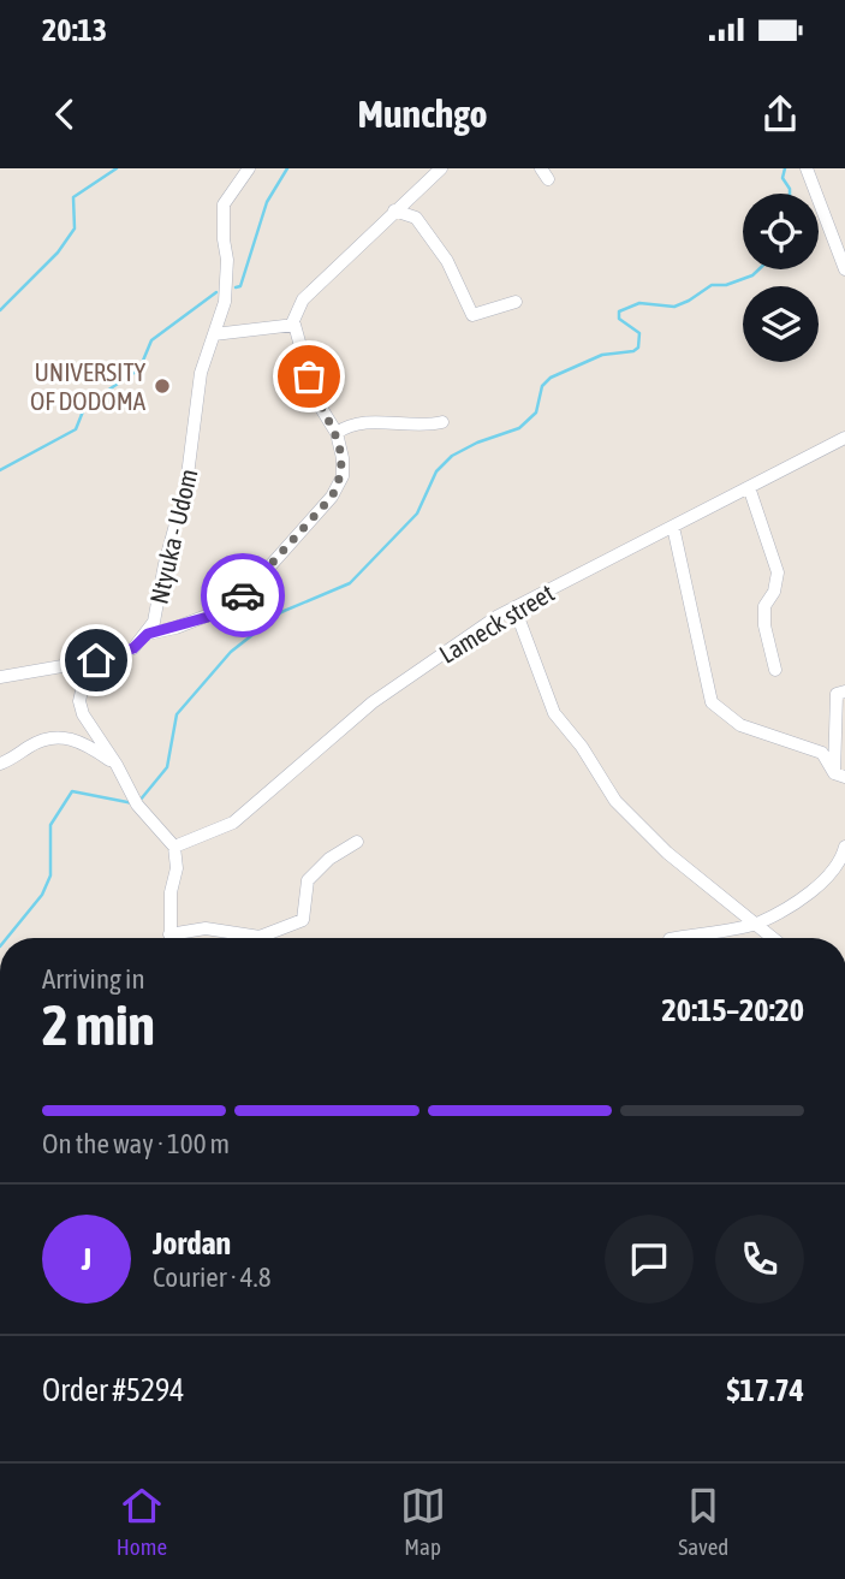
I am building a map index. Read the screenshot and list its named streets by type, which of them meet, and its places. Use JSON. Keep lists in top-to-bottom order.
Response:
{
  "streets": {
    "street": ["Ntyuka - Udom", "Lameck street"]
  },
  "places": ["UNIVERSITY OF DODOMA"],
  "page": {
    "status": "20:13",
    "header": "Munchgo",
    "heading": ["2 min", "Arriving in", "20:15–20:20"],
    "panel": [
      "Jordan",
      "Courier · 4.8",
      "Order #5294",
      "$17.74"
    ],
    "bar": "On the way · 100 m",
    "round": "J",
    "tabs": ["Home", "Map", "Saved"]
  }
}
